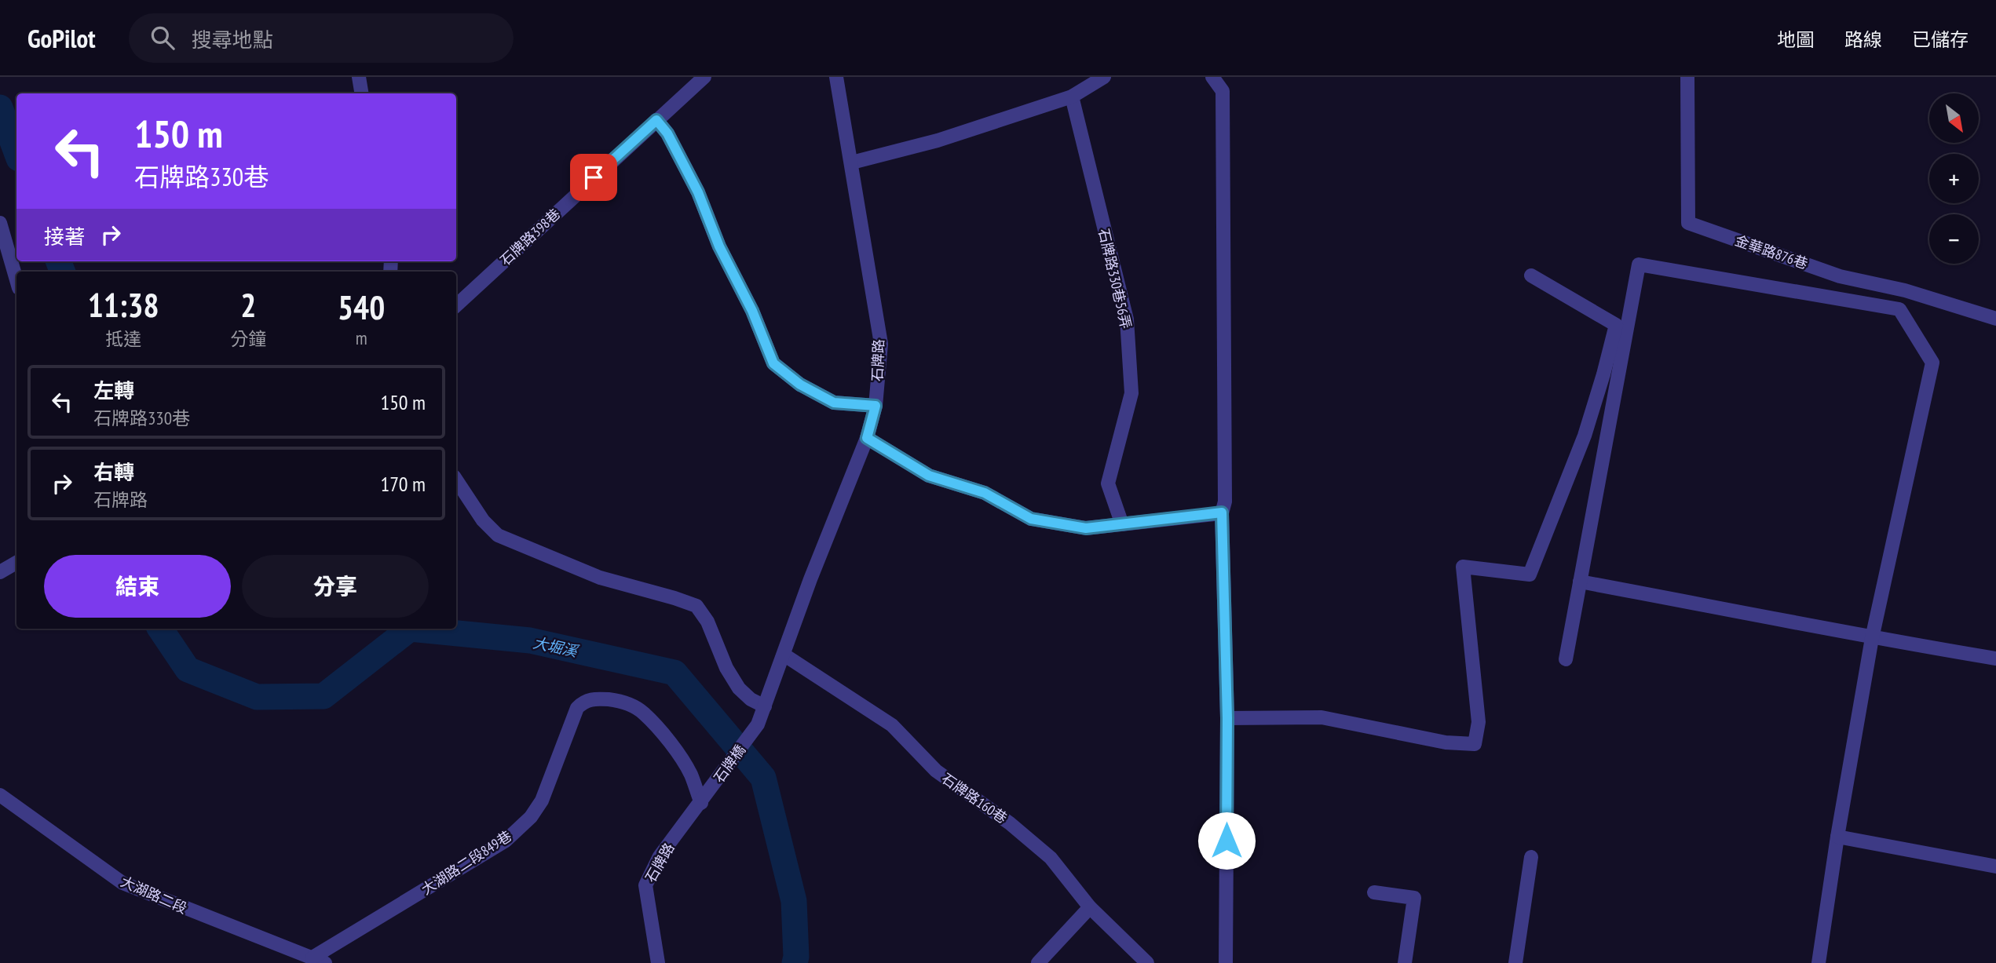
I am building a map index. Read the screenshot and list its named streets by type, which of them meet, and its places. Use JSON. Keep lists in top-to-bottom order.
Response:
{
  "streets": {
    "street": [
      "石牌路398巷",
      "金華路876巷",
      "石牌路330巷56弄",
      "石牌路",
      "石牌橋",
      "石牌路160巷",
      "大湖路二段849巷",
      "大湖路二段"
    ]
  },
  "crossings": [
    ["石牌路", "石牌橋"],
    ["石牌路", "石牌路160巷"],
    ["石牌路", "大湖路二段849巷"],
    ["石牌橋", "大湖路二段849巷"],
    ["大湖路二段849巷", "大湖路二段"]
  ],
  "water": ["大堀溪"],
  "north": "bottom right",
  "page": {
    "header": "GoPilot",
    "search": "搜尋地點",
    "nav": ["地圖", "路線", "已儲存"],
    "map_buttons": ["+", "−"],
    "turn": ["150 m", "石牌路330巷"],
    "then": "接著",
    "eta": [
      "11:38",
      "抵達",
      "2",
      "分鐘",
      "540",
      "m"
    ],
    "list": [
      {
        "name": "左轉",
        "note": "石牌路330巷",
        "value": "150 m"
      },
      {
        "name": "右轉",
        "note": "石牌路",
        "value": "170 m"
      }
    ],
    "buttons": ["結束", "分享"]
  }
}
